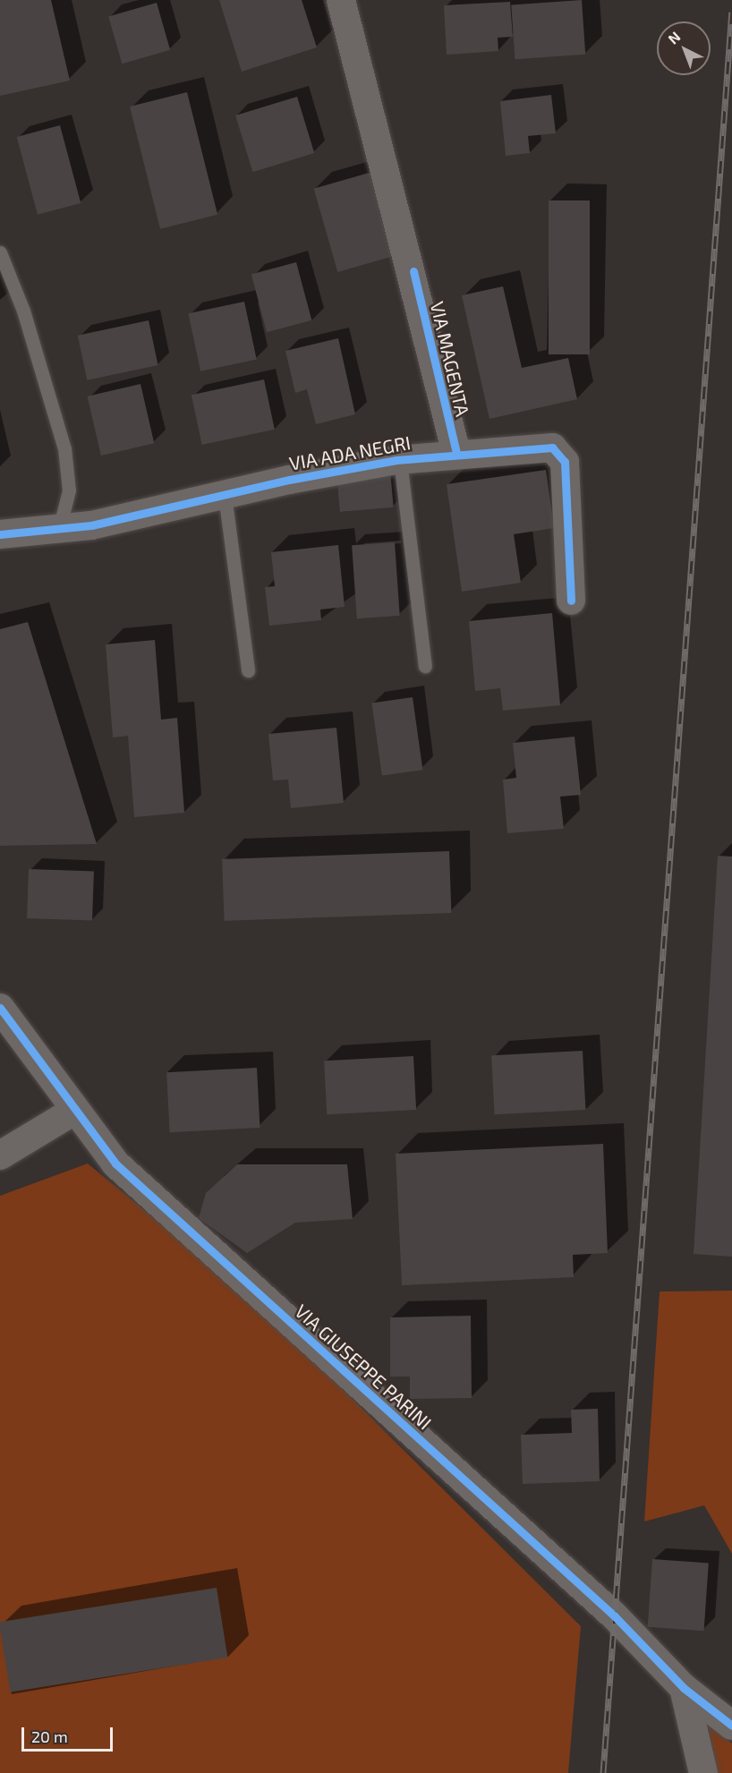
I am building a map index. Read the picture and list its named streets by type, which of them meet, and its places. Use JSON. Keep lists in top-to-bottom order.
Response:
{
  "streets": {
    "street": ["VIA MAGENTA", "VIA ADA NEGRI", "VIA GIUSEPPE PARINI"]
  },
  "crossings": [
    ["VIA MAGENTA", "VIA ADA NEGRI"]
  ],
  "scale_bar": "20 m",
  "north": "top left"
}
